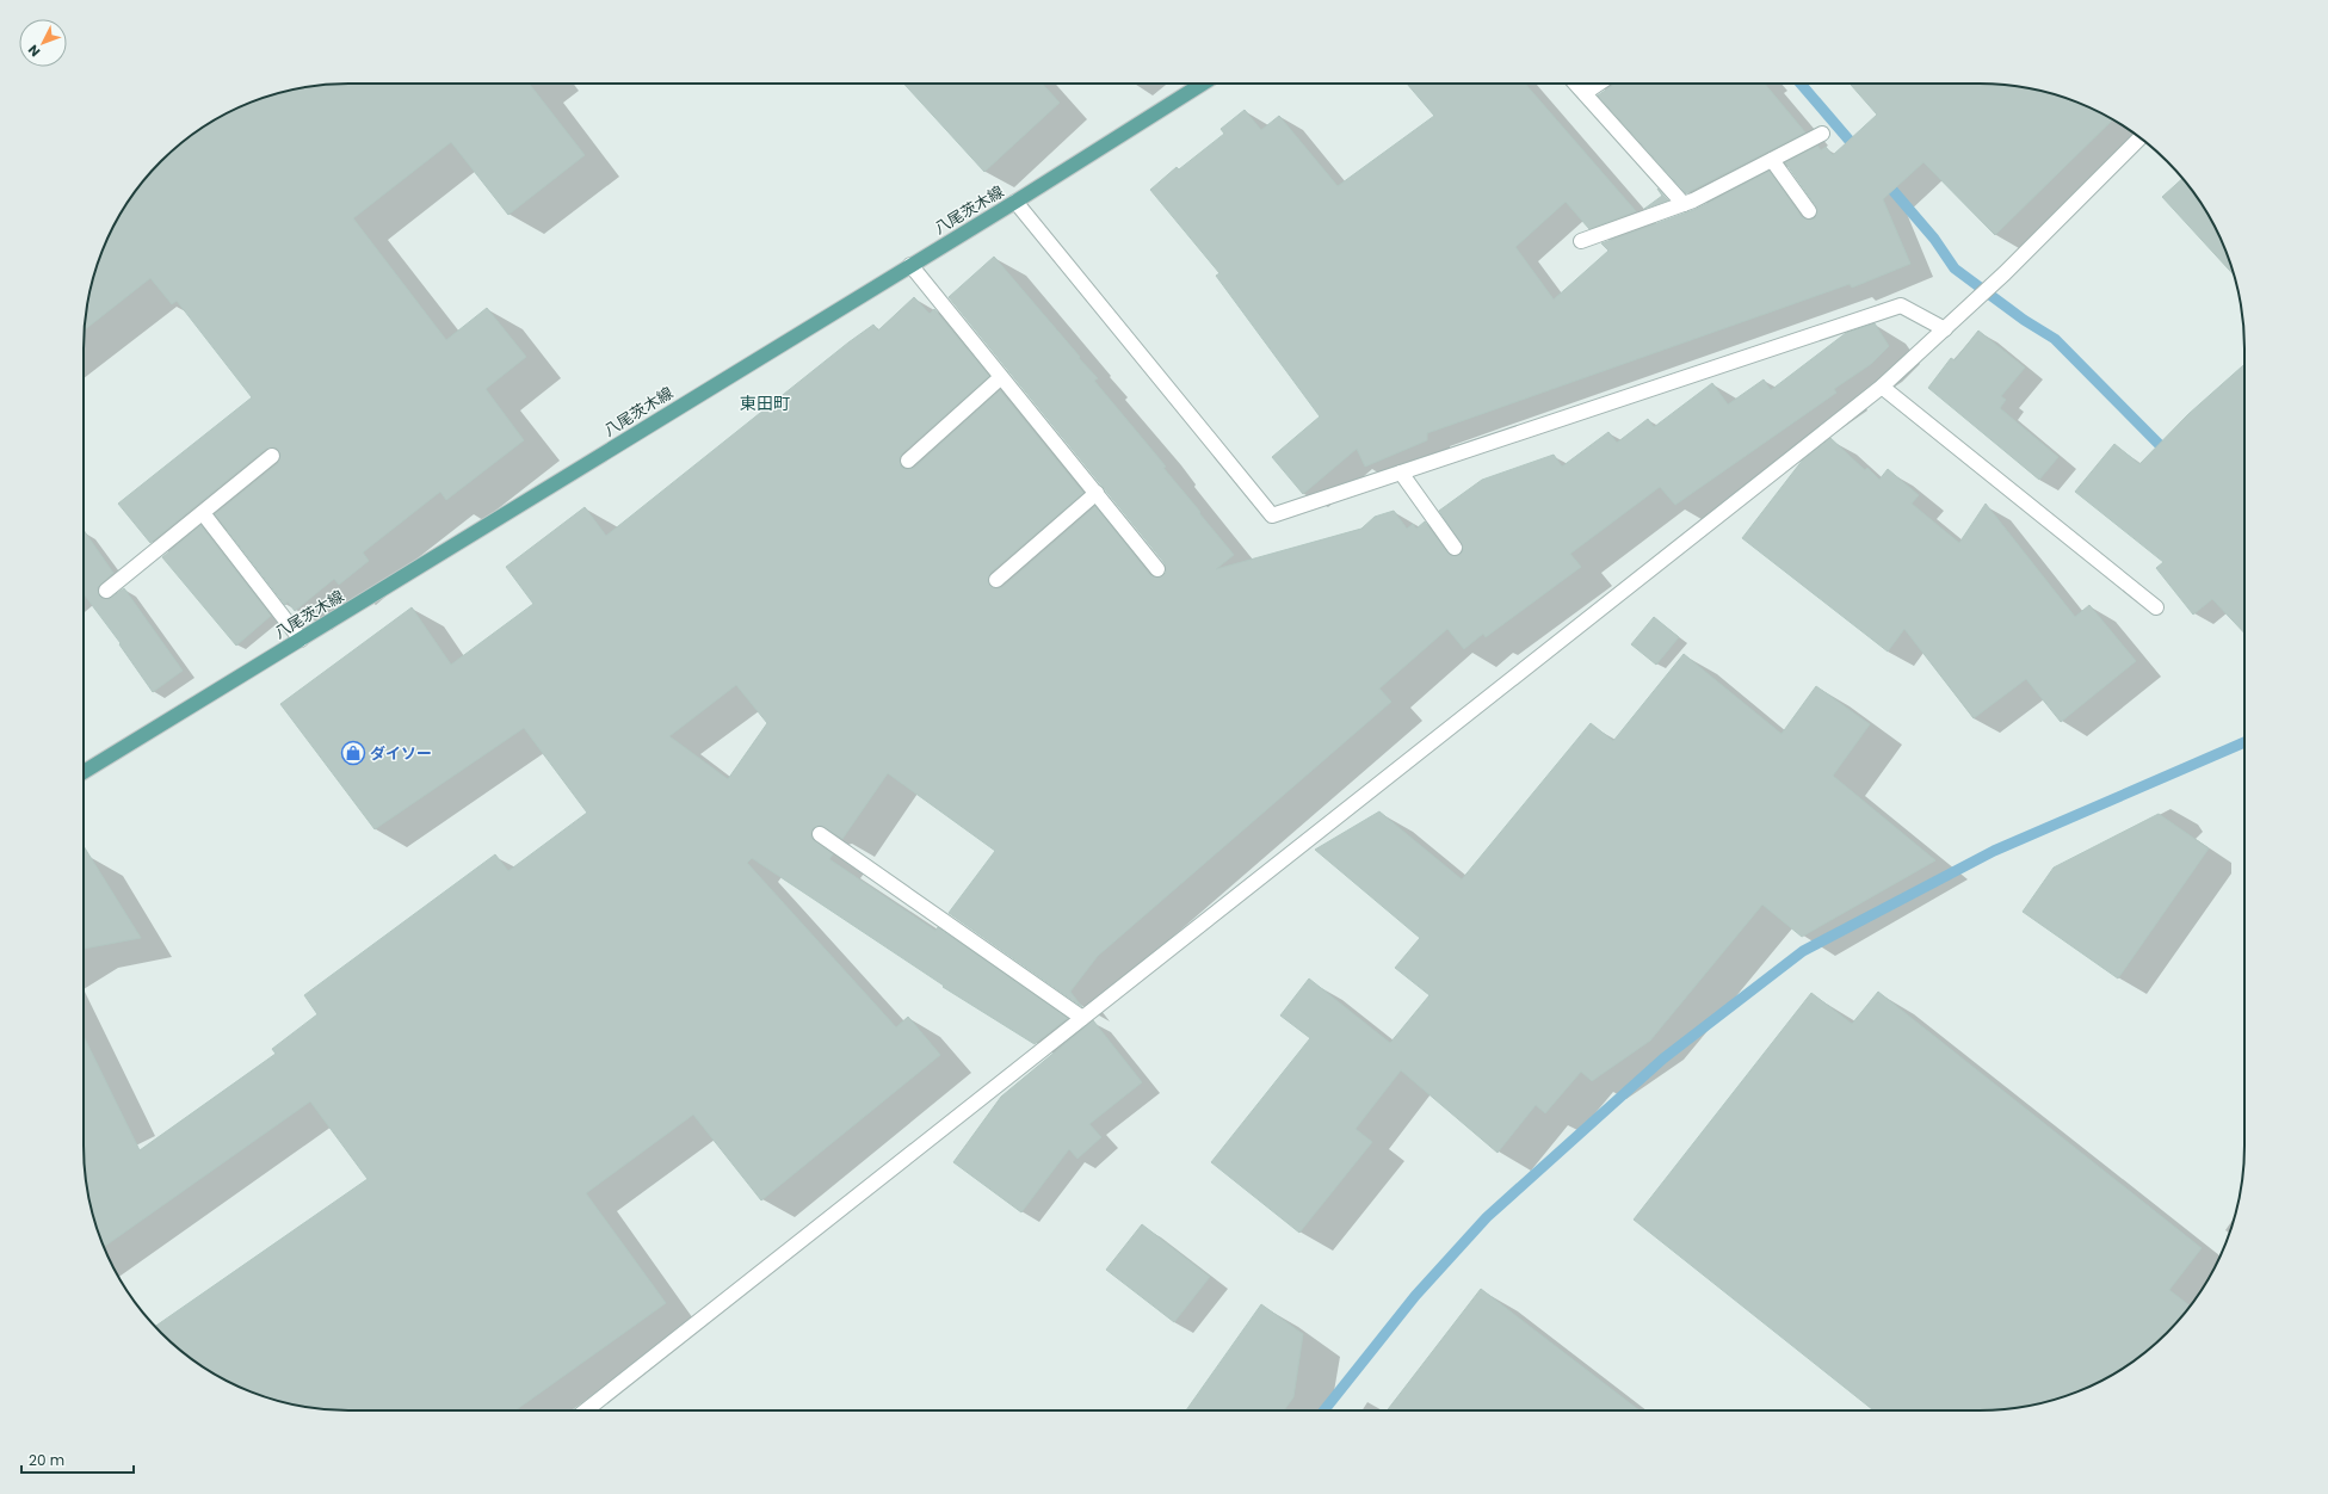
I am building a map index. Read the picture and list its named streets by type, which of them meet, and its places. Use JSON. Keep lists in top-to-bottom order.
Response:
{
  "streets": {
    "main road": ["八尾茨木線"]
  },
  "districts": ["東田町"],
  "places": {
    "shop": ["ダイソー"]
  },
  "scale_bar": "20 m",
  "north": "bottom left"
}
